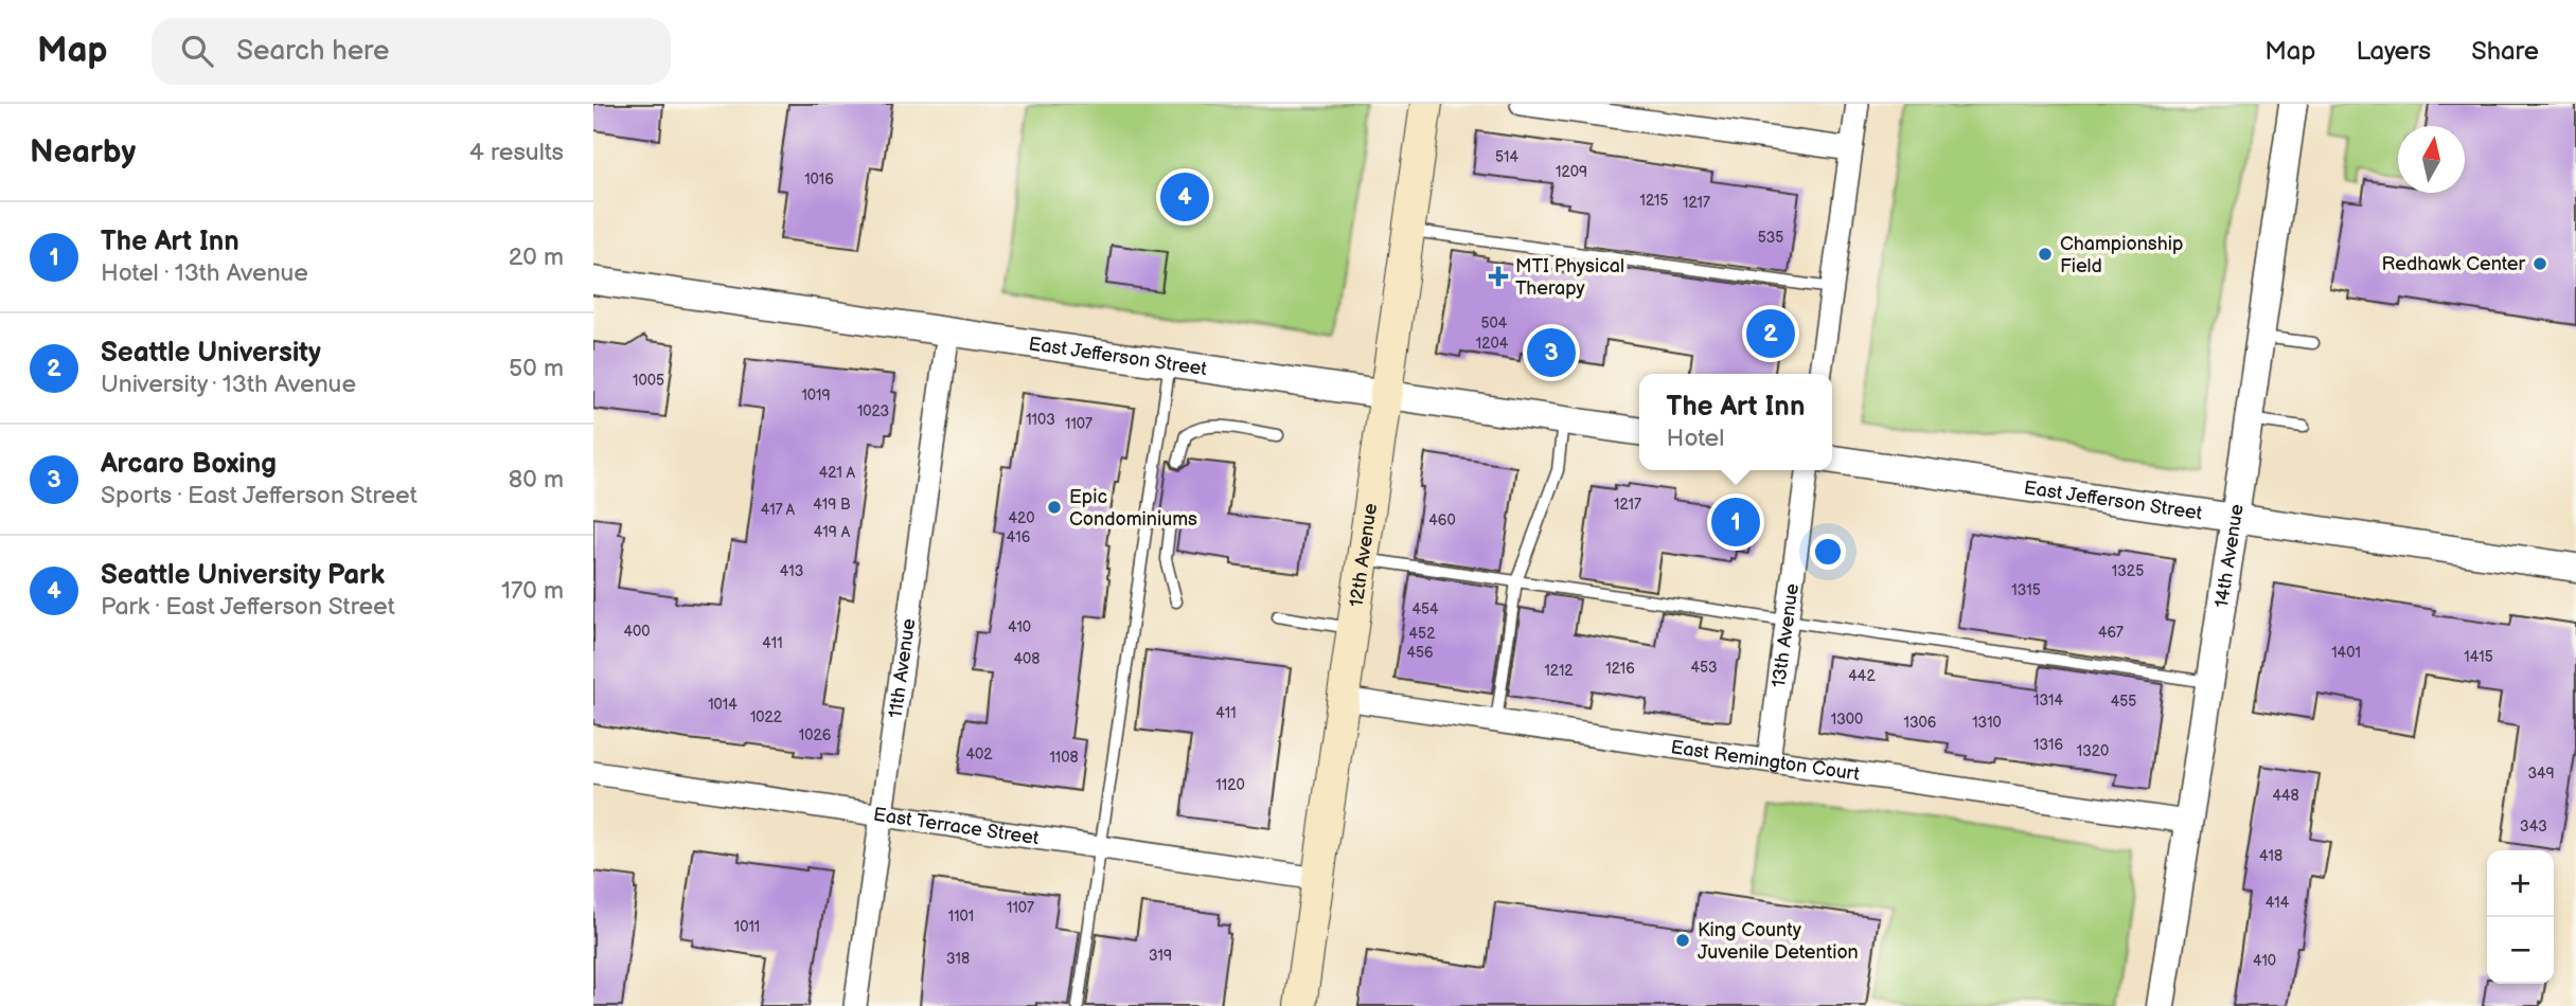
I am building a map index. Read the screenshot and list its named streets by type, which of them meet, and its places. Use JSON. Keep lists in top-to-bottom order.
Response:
{
  "streets": {
    "main road": ["12th Avenue"],
    "street": [
      "East Jefferson Street",
      "14th Avenue",
      "13th Avenue",
      "11th Avenue",
      "East Remington Court",
      "East Terrace Street"
    ]
  },
  "crossings": [
    ["East Jefferson Street", "12th Avenue"],
    ["East Jefferson Street", "14th Avenue"],
    ["East Jefferson Street", "11th Avenue"],
    ["12th Avenue", "East Remington Court"],
    ["12th Avenue", "East Terrace Street"],
    ["14th Avenue", "East Remington Court"],
    ["13th Avenue", "East Remington Court"],
    ["11th Avenue", "East Terrace Street"]
  ],
  "places": {
    "other": [
      "Championship Field",
      "Redhawk Center",
      "Epic Condominiums",
      "King County Juvenile Detention"
    ],
    "health": ["MTI Physical Therapy"]
  },
  "house_numbers": [
    "514",
    "1209",
    "1016",
    "1215",
    "1217",
    "535",
    "504",
    "1204",
    "1005",
    "1019",
    "1023",
    "1103",
    "1107",
    "421 A",
    "419 B",
    "1217",
    "417 A",
    "420",
    "460",
    "419 A",
    "416",
    "413",
    "1325",
    "1315",
    "454",
    "410",
    "400",
    "467",
    "452",
    "411",
    "456",
    "1401",
    "1415",
    "408",
    "453",
    "1216",
    "1212",
    "442",
    "1314",
    "455",
    "1014",
    "411",
    "1022",
    "1300",
    "1306",
    "1310",
    "1026",
    "1316",
    "1320",
    "402",
    "1108",
    "349",
    "1120",
    "448",
    "343",
    "418",
    "414",
    "1107",
    "1101",
    "1011",
    "319",
    "318",
    "410"
  ],
  "north": "top",
  "page": {
    "header": "Map",
    "search": "Search here",
    "nav": ["Map", "Layers", "Share"],
    "heading": ["Nearby", "4 results"],
    "pins": [
      "4",
      "2",
      "3",
      "1"
    ],
    "list": [
      {
        "mark": "1",
        "name": "The Art Inn",
        "note": "Hotel · 13th Avenue",
        "value": "20 m"
      },
      {
        "mark": "2",
        "name": "Seattle University",
        "note": "University · 13th Avenue",
        "value": "50 m"
      },
      {
        "mark": "3",
        "name": "Arcaro Boxing",
        "note": "Sports · East Jefferson Street",
        "value": "80 m"
      },
      {
        "mark": "4",
        "name": "Seattle University Park",
        "note": "Park · East Jefferson Street",
        "value": "170 m"
      }
    ],
    "popup": ["The Art Inn", "Hotel"],
    "map_buttons": ["+", "−"]
  }
}
